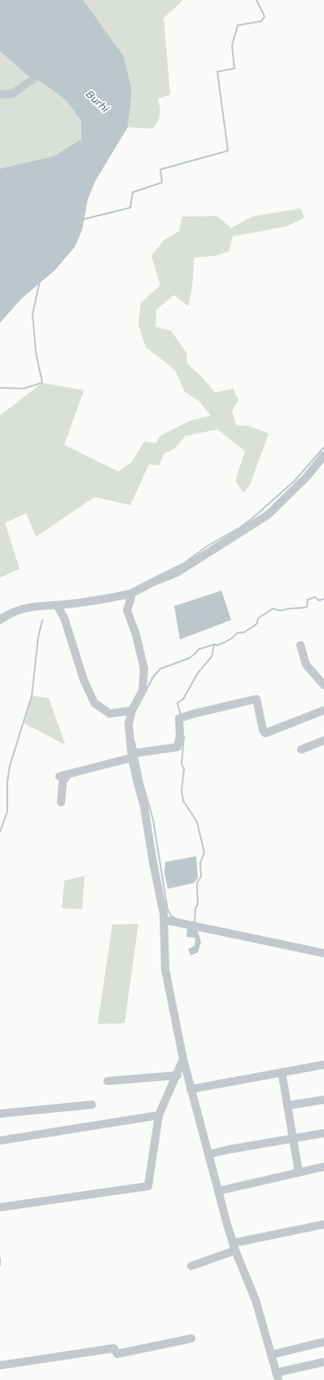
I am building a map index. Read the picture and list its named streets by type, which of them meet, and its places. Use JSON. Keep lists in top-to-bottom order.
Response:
{
  "water": ["Burhi"]
}
